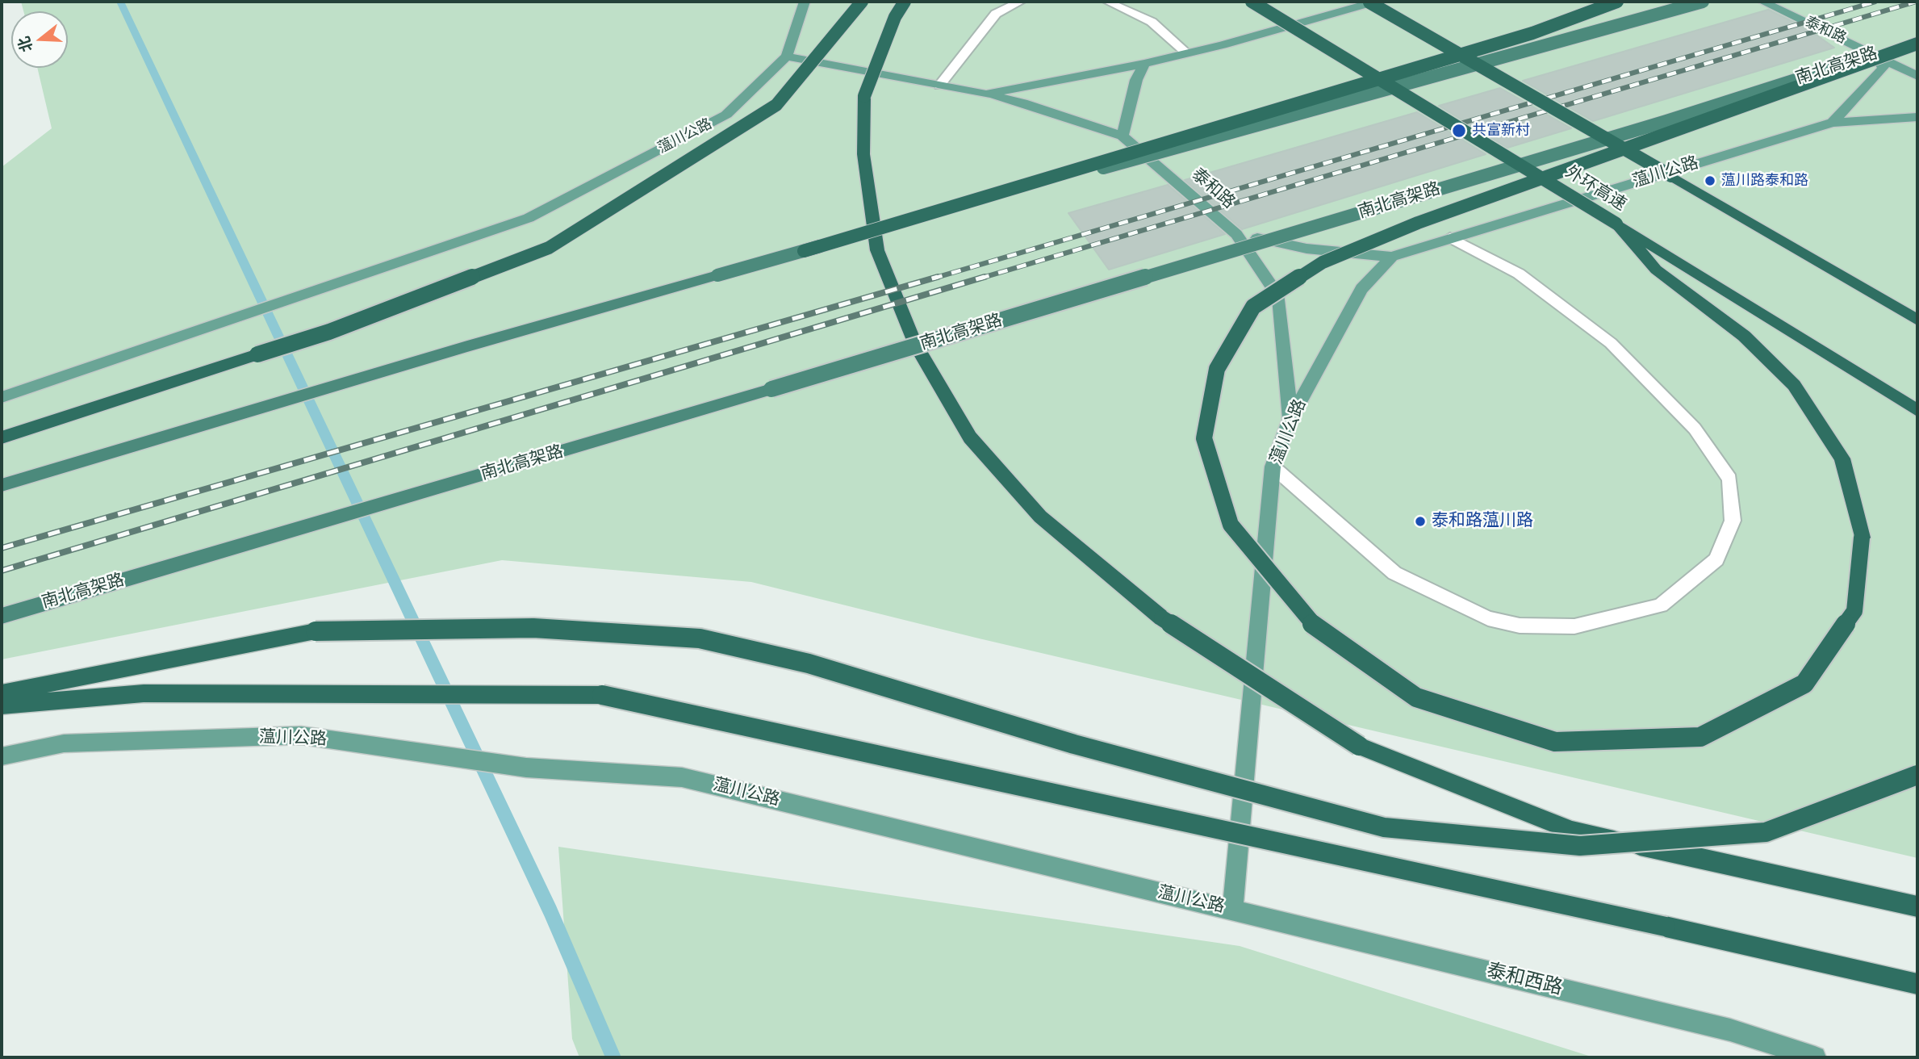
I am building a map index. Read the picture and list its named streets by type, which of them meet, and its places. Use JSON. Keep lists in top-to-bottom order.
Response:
{
  "streets": {
    "highway": ["南北高架路", "外环高速"],
    "main road": ["泰和路", "蕰川公路", "泰和西路"]
  },
  "crossings": [
    ["泰和路", "蕰川公路"],
    ["蕰川公路", "泰和西路"]
  ],
  "places": ["共富新村", "蕰川路泰和路", "泰和路蕰川路"],
  "north": "left"
}
